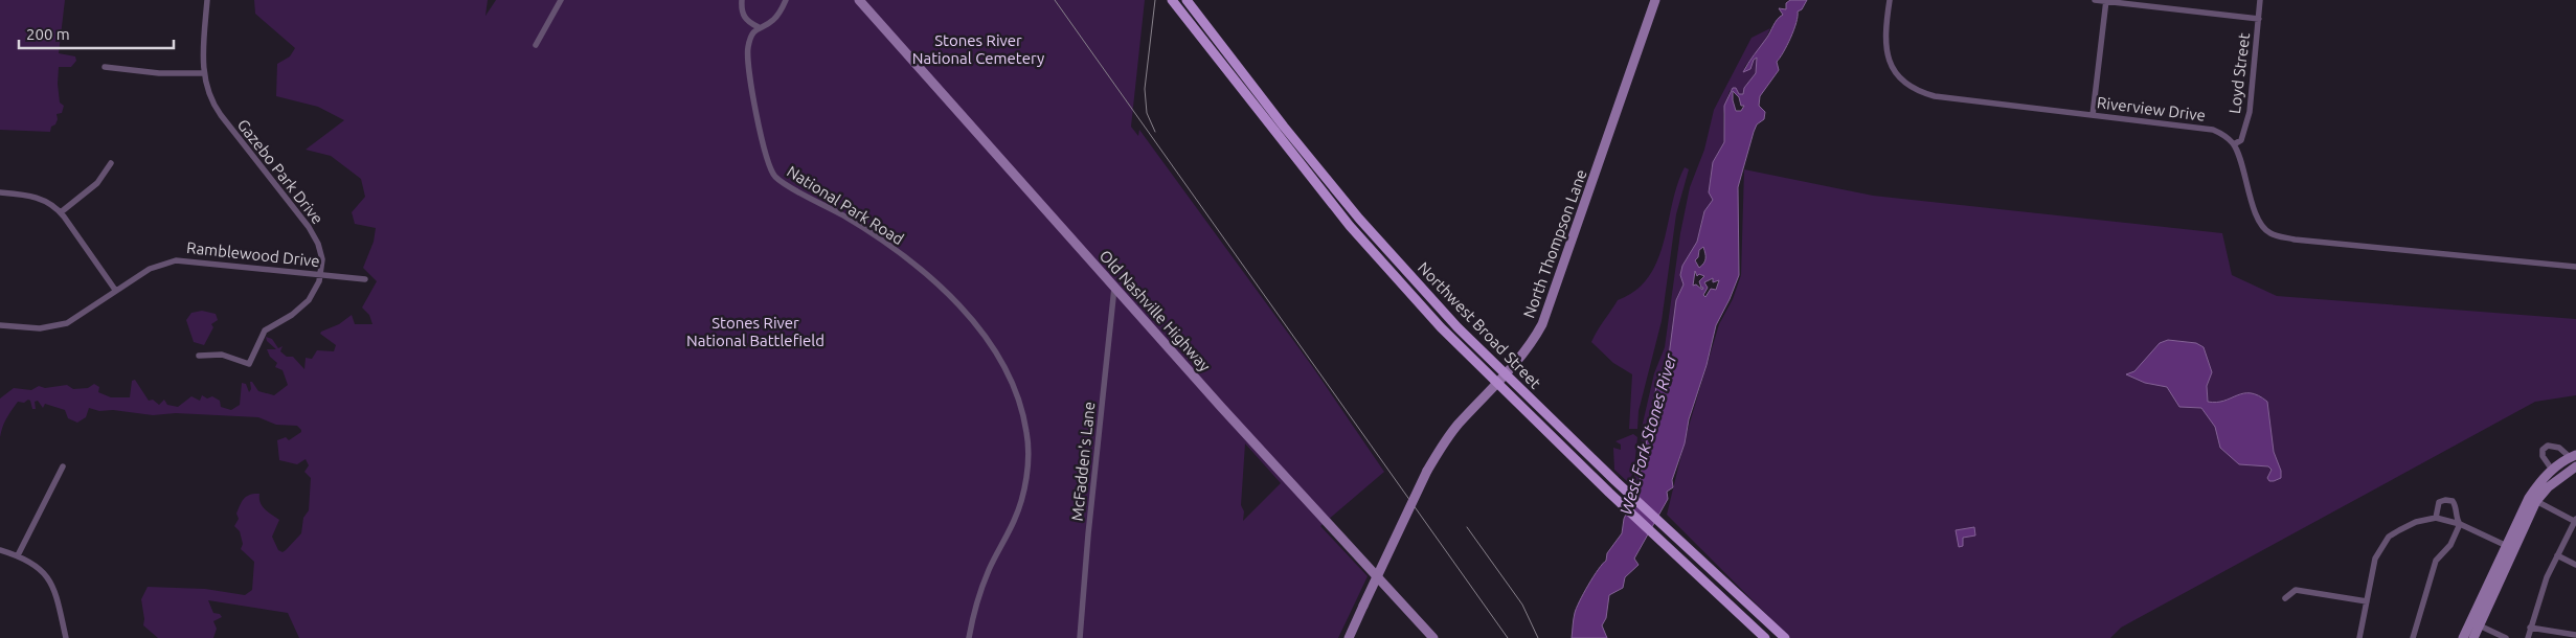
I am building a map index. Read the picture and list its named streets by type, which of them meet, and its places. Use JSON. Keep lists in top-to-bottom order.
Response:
{
  "streets": {
    "main road": ["North Thompson Lane", "Old Nashville Highway", "Northwest Broad Street"],
    "street": [
      "Loyd Street",
      "Riverview Drive",
      "Gazebo Park Drive",
      "National Park Road",
      "Ramblewood Drive",
      "McFadden's Lane"
    ]
  },
  "crossings": [
    ["Loyd Street", "Riverview Drive"],
    ["Gazebo Park Drive", "Ramblewood Drive"],
    ["North Thompson Lane", "Northwest Broad Street"],
    ["Old Nashville Highway", "McFadden's Lane"]
  ],
  "water": ["West Fork Stones River"],
  "parks": ["Stones River National Cemetery", "Stones River National Battlefield"],
  "scale_bar": "200 m"
}
